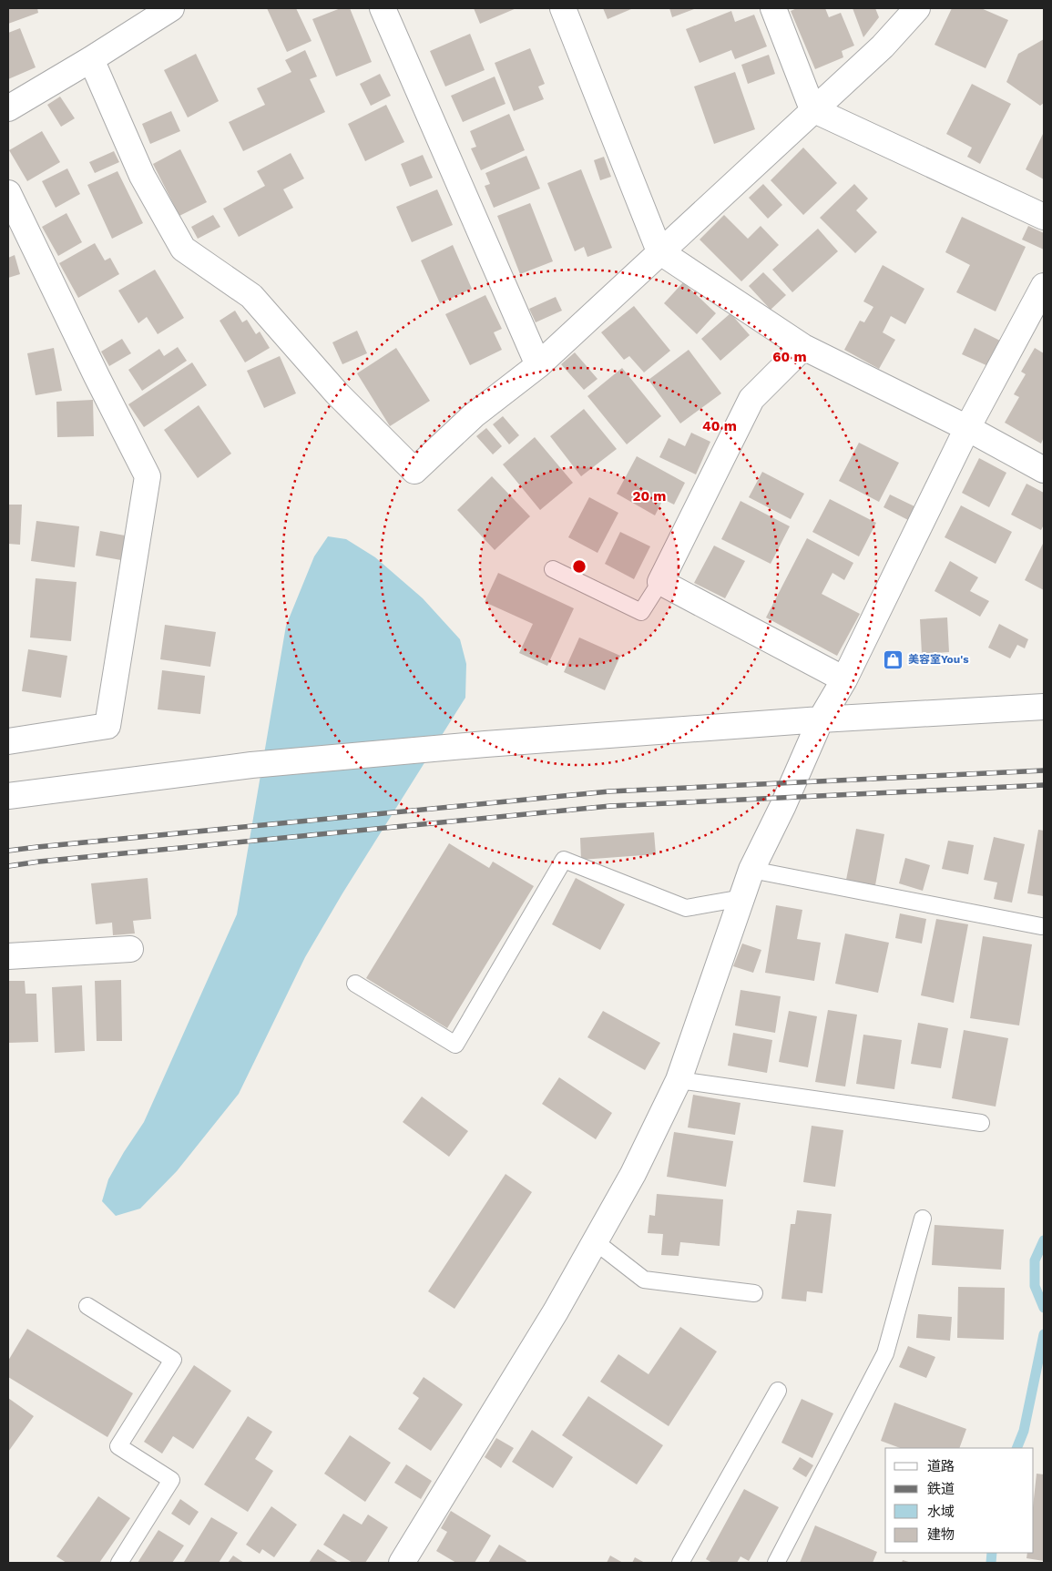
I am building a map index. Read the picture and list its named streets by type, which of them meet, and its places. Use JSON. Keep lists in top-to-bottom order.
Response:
{
  "places": {
    "shop": ["美容室You's"]
  },
  "legend": [
    "道路",
    "鉄道",
    "水域",
    "建物"
  ],
  "rings": ["60 m", "40 m", "20 m"]
}
